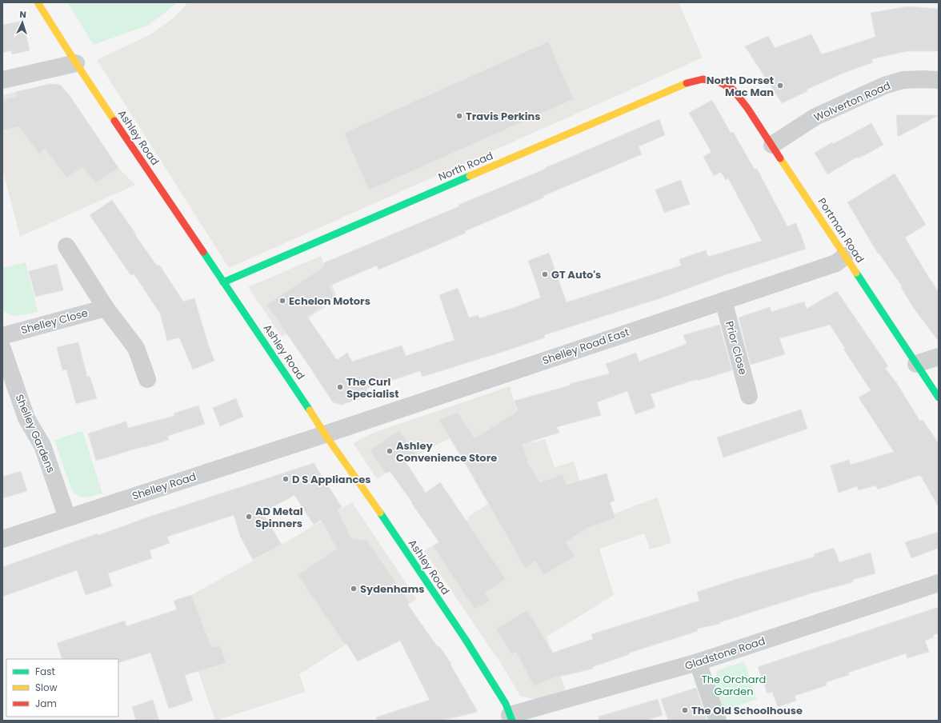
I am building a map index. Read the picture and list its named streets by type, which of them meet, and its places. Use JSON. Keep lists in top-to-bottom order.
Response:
{
  "streets": {
    "street": [
      "Wolverton Road",
      "Ashley Road",
      "North Road",
      "Portman Road",
      "Shelley Close",
      "Shelley Road East",
      "Prior Close",
      "Shelley Gardens",
      "Shelley Road",
      "Gladstone Road"
    ]
  },
  "crossings": [
    ["Wolverton Road", "Portman Road"],
    ["Ashley Road", "North Road"],
    ["Ashley Road", "Shelley Road East"],
    ["Ashley Road", "Shelley Road"],
    ["Ashley Road", "Gladstone Road"],
    ["North Road", "Portman Road"],
    ["Portman Road", "Shelley Road East"],
    ["Shelley Road East", "Prior Close"],
    ["Shelley Road East", "Shelley Road"],
    ["Shelley Gardens", "Shelley Road"]
  ],
  "parks": ["The Orchard Garden"],
  "places": [
    "North Dorset Mac Man",
    "Travis Perkins",
    "GT Auto's",
    "Echelon Motors",
    "The Curl Specialist",
    "Ashley Convenience Store",
    "D S Appliances",
    "AD Metal Spinners",
    "Sydenhams",
    "The Old Schoolhouse"
  ],
  "legend": ["Fast", "Slow", "Jam"],
  "north": "top"
}
